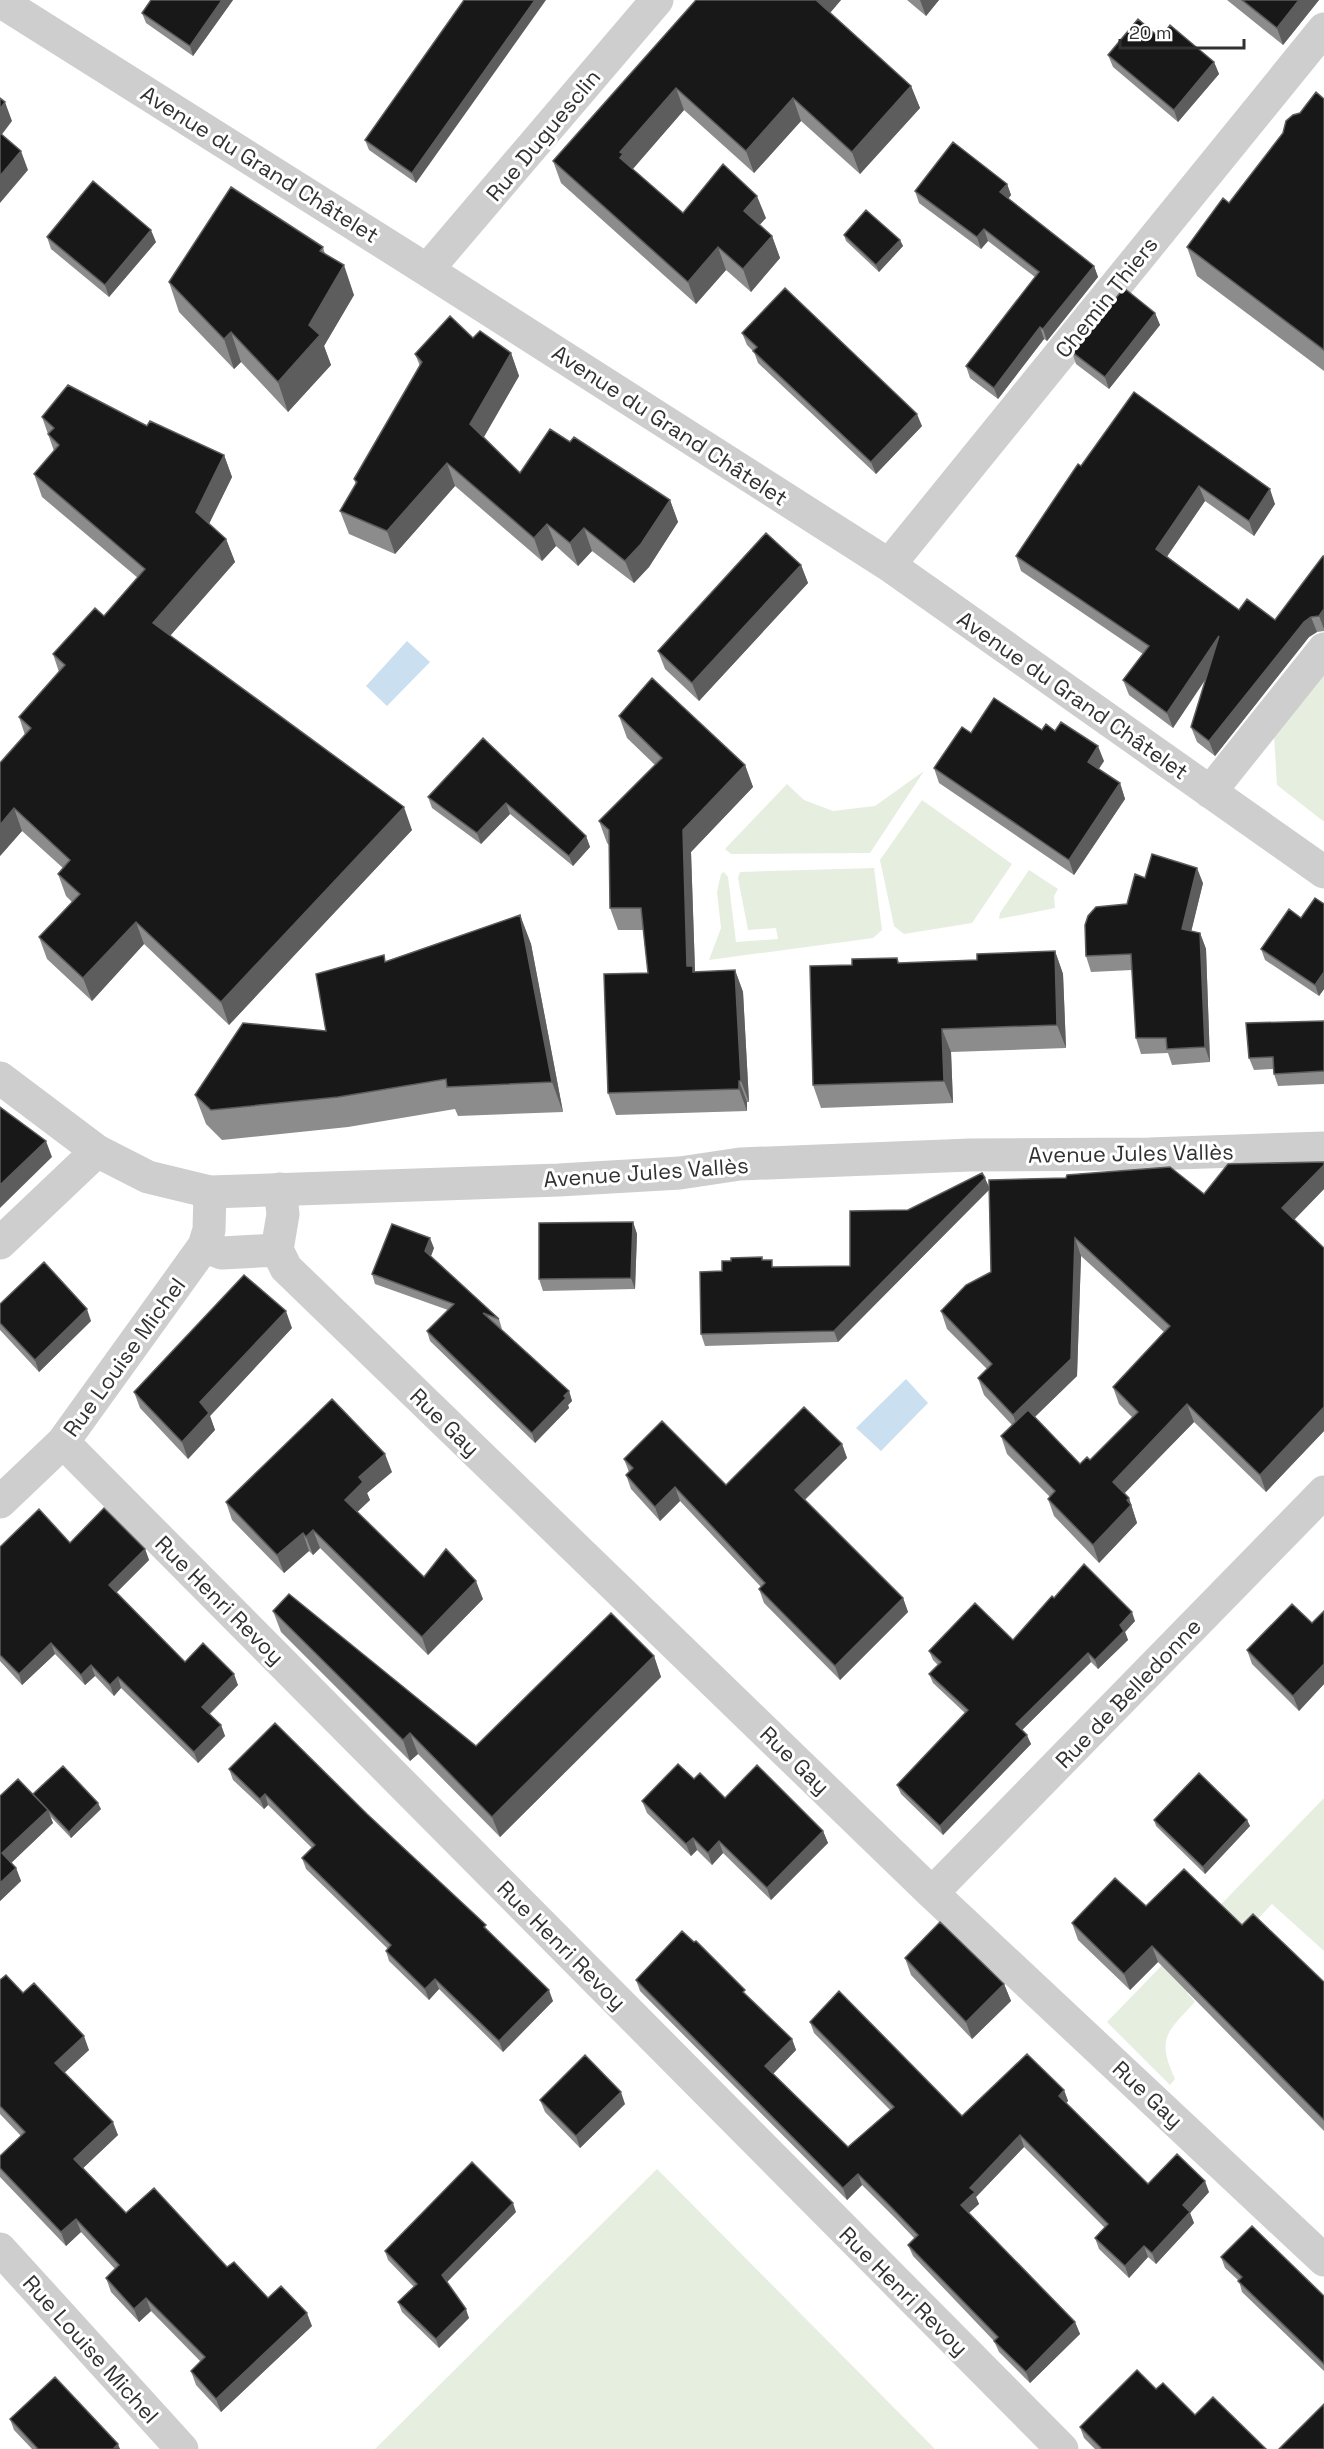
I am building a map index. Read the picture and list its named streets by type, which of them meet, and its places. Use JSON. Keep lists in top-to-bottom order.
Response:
{
  "streets": {
    "street": [
      "Rue Duguesclin",
      "Avenue du Grand Châtelet",
      "Chemin Thiers",
      "Avenue Jules Vallès",
      "Rue Louise Michel",
      "Rue Gay",
      "Rue Henri Revoy",
      "Rue de Belledonne"
    ]
  },
  "crossings": [
    ["Rue Duguesclin", "Avenue du Grand Châtelet"],
    ["Avenue du Grand Châtelet", "Chemin Thiers"],
    ["Avenue Jules Vallès", "Rue Louise Michel"],
    ["Rue Louise Michel", "Rue Henri Revoy"],
    ["Rue Gay", "Rue de Belledonne"]
  ],
  "scale_bar": "20 m"
}
